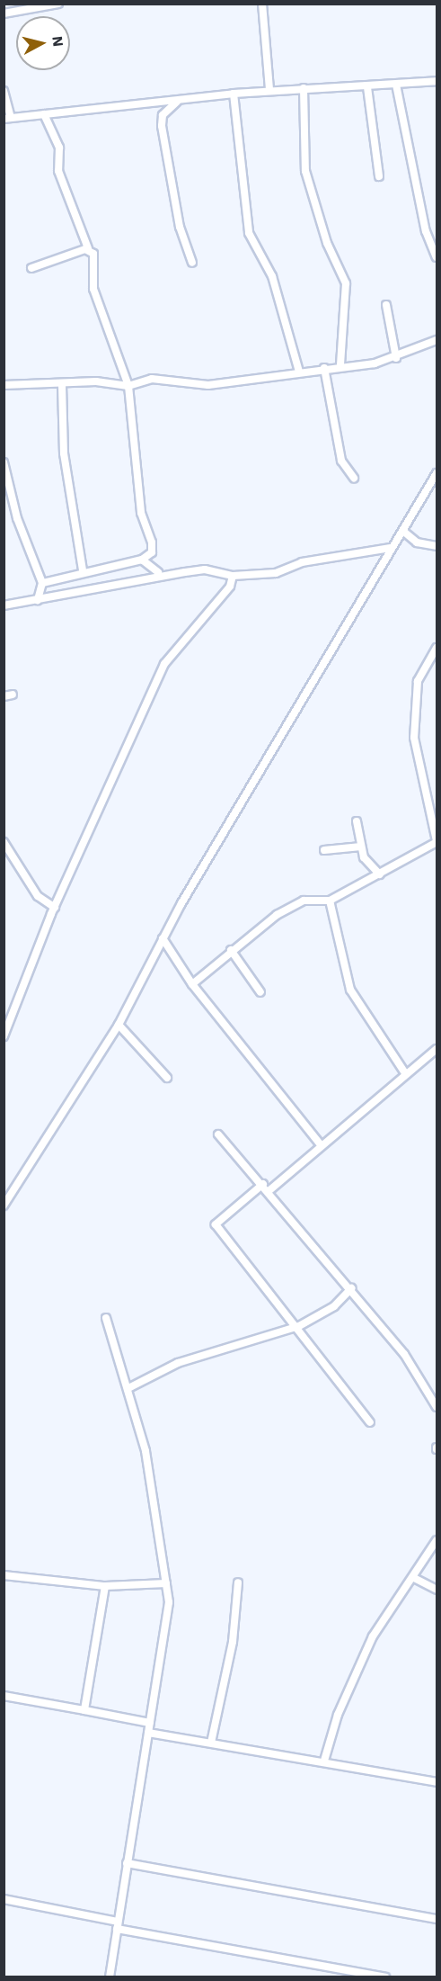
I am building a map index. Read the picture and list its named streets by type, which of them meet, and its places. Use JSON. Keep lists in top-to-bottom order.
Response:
{
  "north": "right"
}
